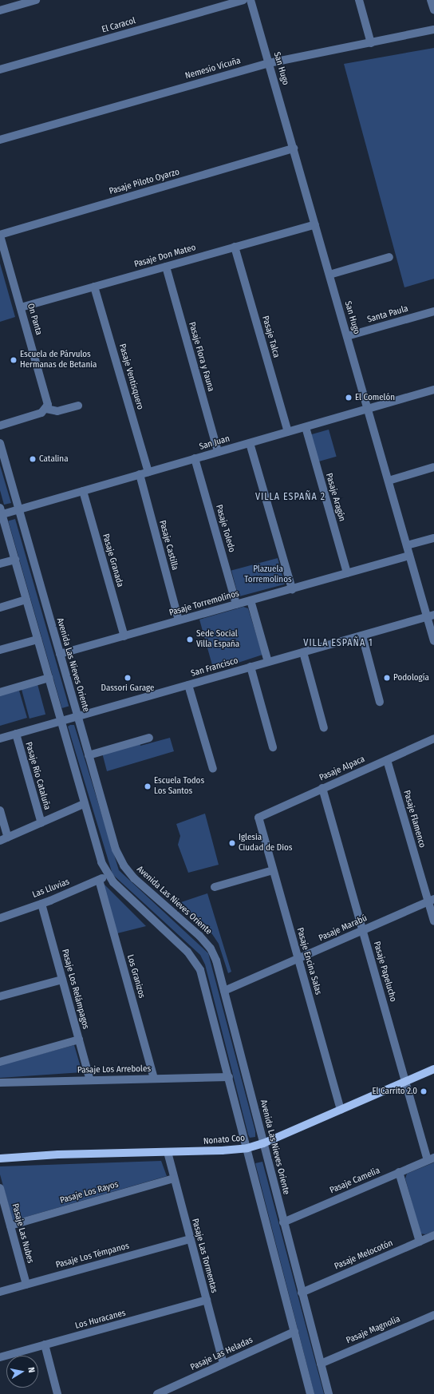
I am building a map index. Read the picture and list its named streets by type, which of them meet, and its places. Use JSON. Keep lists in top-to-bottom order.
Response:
{
  "streets": {
    "main road": ["Nonato Coo"],
    "street": [
      "El Caracol",
      "Nemesio Vicuña",
      "San Hugo",
      "Pasaje Piloto Oyarzo",
      "Pasaje Don Mateo",
      "Santa Paula",
      "On Panta",
      "Pasaje Talca",
      "Pasaje Flora y Fauna",
      "Pasaje Ventisquero",
      "San Juan",
      "Pasaje Aragón",
      "Pasaje Toledo",
      "Pasaje Castilla",
      "Pasaje Granada",
      "Pasaje Torremolinos",
      "Avenida Las Nieves Oriente",
      "San Francisco",
      "Pasaje Alpaca",
      "Pasaje Río Cataluña",
      "Pasaje Flamenco",
      "Las Lluvias",
      "Pasaje Marabú",
      "Pasaje Encina Salas",
      "Pasaje Papelucho",
      "Los Granizos",
      "Pasaje Los Relámpagos",
      "Pasaje Los Arreboles",
      "Pasaje Camelia",
      "Pasaje Los Rayos",
      "Pasaje Las Nubes",
      "Pasaje Melocotón",
      "Pasaje Los Témpanos",
      "Pasaje Las Tormentas",
      "Los Huracanes",
      "Pasaje Magnolia",
      "Pasaje Las Heladas"
    ]
  },
  "crossings": [
    ["Nemesio Vicuña", "San Hugo"],
    ["San Hugo", "Pasaje Piloto Oyarzo"],
    ["San Hugo", "Pasaje Don Mateo"],
    ["San Hugo", "Santa Paula"],
    ["San Hugo", "San Juan"],
    ["San Hugo", "Pasaje Torremolinos"],
    ["San Hugo", "San Francisco"],
    ["Pasaje Piloto Oyarzo", "On Panta"],
    ["Pasaje Don Mateo", "On Panta"],
    ["Pasaje Don Mateo", "Pasaje Talca"],
    ["Pasaje Don Mateo", "Pasaje Flora y Fauna"],
    ["Pasaje Don Mateo", "Pasaje Ventisquero"],
    ["Pasaje Talca", "San Juan"],
    ["Pasaje Flora y Fauna", "San Juan"],
    ["Pasaje Ventisquero", "San Juan"],
    ["San Juan", "Pasaje Aragón"],
    ["San Juan", "Pasaje Toledo"],
    ["San Juan", "Pasaje Castilla"],
    ["San Juan", "Pasaje Granada"],
    ["San Juan", "Avenida Las Nieves Oriente"],
    ["Pasaje Aragón", "Pasaje Torremolinos"],
    ["Pasaje Toledo", "Pasaje Torremolinos"],
    ["Pasaje Castilla", "Pasaje Torremolinos"],
    ["Pasaje Granada", "Pasaje Torremolinos"],
    ["Pasaje Torremolinos", "Avenida Las Nieves Oriente"],
    ["Avenida Las Nieves Oriente", "San Francisco"],
    ["Avenida Las Nieves Oriente", "Pasaje Marabú"],
    ["Avenida Las Nieves Oriente", "Nonato Coo"],
    ["Avenida Las Nieves Oriente", "Pasaje Camelia"],
    ["Avenida Las Nieves Oriente", "Pasaje Melocotón"],
    ["Avenida Las Nieves Oriente", "Pasaje Magnolia"],
    ["San Francisco", "Pasaje Río Cataluña"],
    ["Pasaje Alpaca", "Pasaje Flamenco"],
    ["Pasaje Alpaca", "Pasaje Encina Salas"],
    ["Pasaje Alpaca", "Pasaje Papelucho"],
    ["Pasaje Flamenco", "Pasaje Marabú"],
    ["Las Lluvias", "Los Granizos"],
    ["Las Lluvias", "Pasaje Los Relámpagos"],
    ["Pasaje Marabú", "Pasaje Encina Salas"],
    ["Pasaje Marabú", "Pasaje Papelucho"],
    ["Pasaje Encina Salas", "Nonato Coo"],
    ["Pasaje Papelucho", "Nonato Coo"],
    ["Pasaje Papelucho", "Pasaje Camelia"],
    ["Los Granizos", "Pasaje Los Arreboles"],
    ["Pasaje Los Relámpagos", "Pasaje Los Arreboles"],
    ["Nonato Coo", "Pasaje Las Tormentas"],
    ["Pasaje Los Rayos", "Pasaje Las Nubes"],
    ["Pasaje Los Rayos", "Pasaje Las Tormentas"],
    ["Pasaje Las Nubes", "Pasaje Los Témpanos"],
    ["Pasaje Los Témpanos", "Pasaje Las Tormentas"],
    ["Pasaje Las Tormentas", "Los Huracanes"],
    ["Pasaje Las Tormentas", "Pasaje Las Heladas"]
  ],
  "districts": ["VILLA ESPAÑA 2", "VILLA ESPAÑA 1"],
  "parks": ["Plazuela Torremolinos"],
  "places": [
    "Escuela de Párvulos Hermanas de Betania",
    "El Comelón",
    "Catalina",
    "Sede Social Villa España",
    "Dassori Garage",
    "Podología",
    "Escuela Todos Los Santos",
    "Iglesia Ciudad de Dios",
    "El Carrito 2.0"
  ],
  "north": "right"
}
